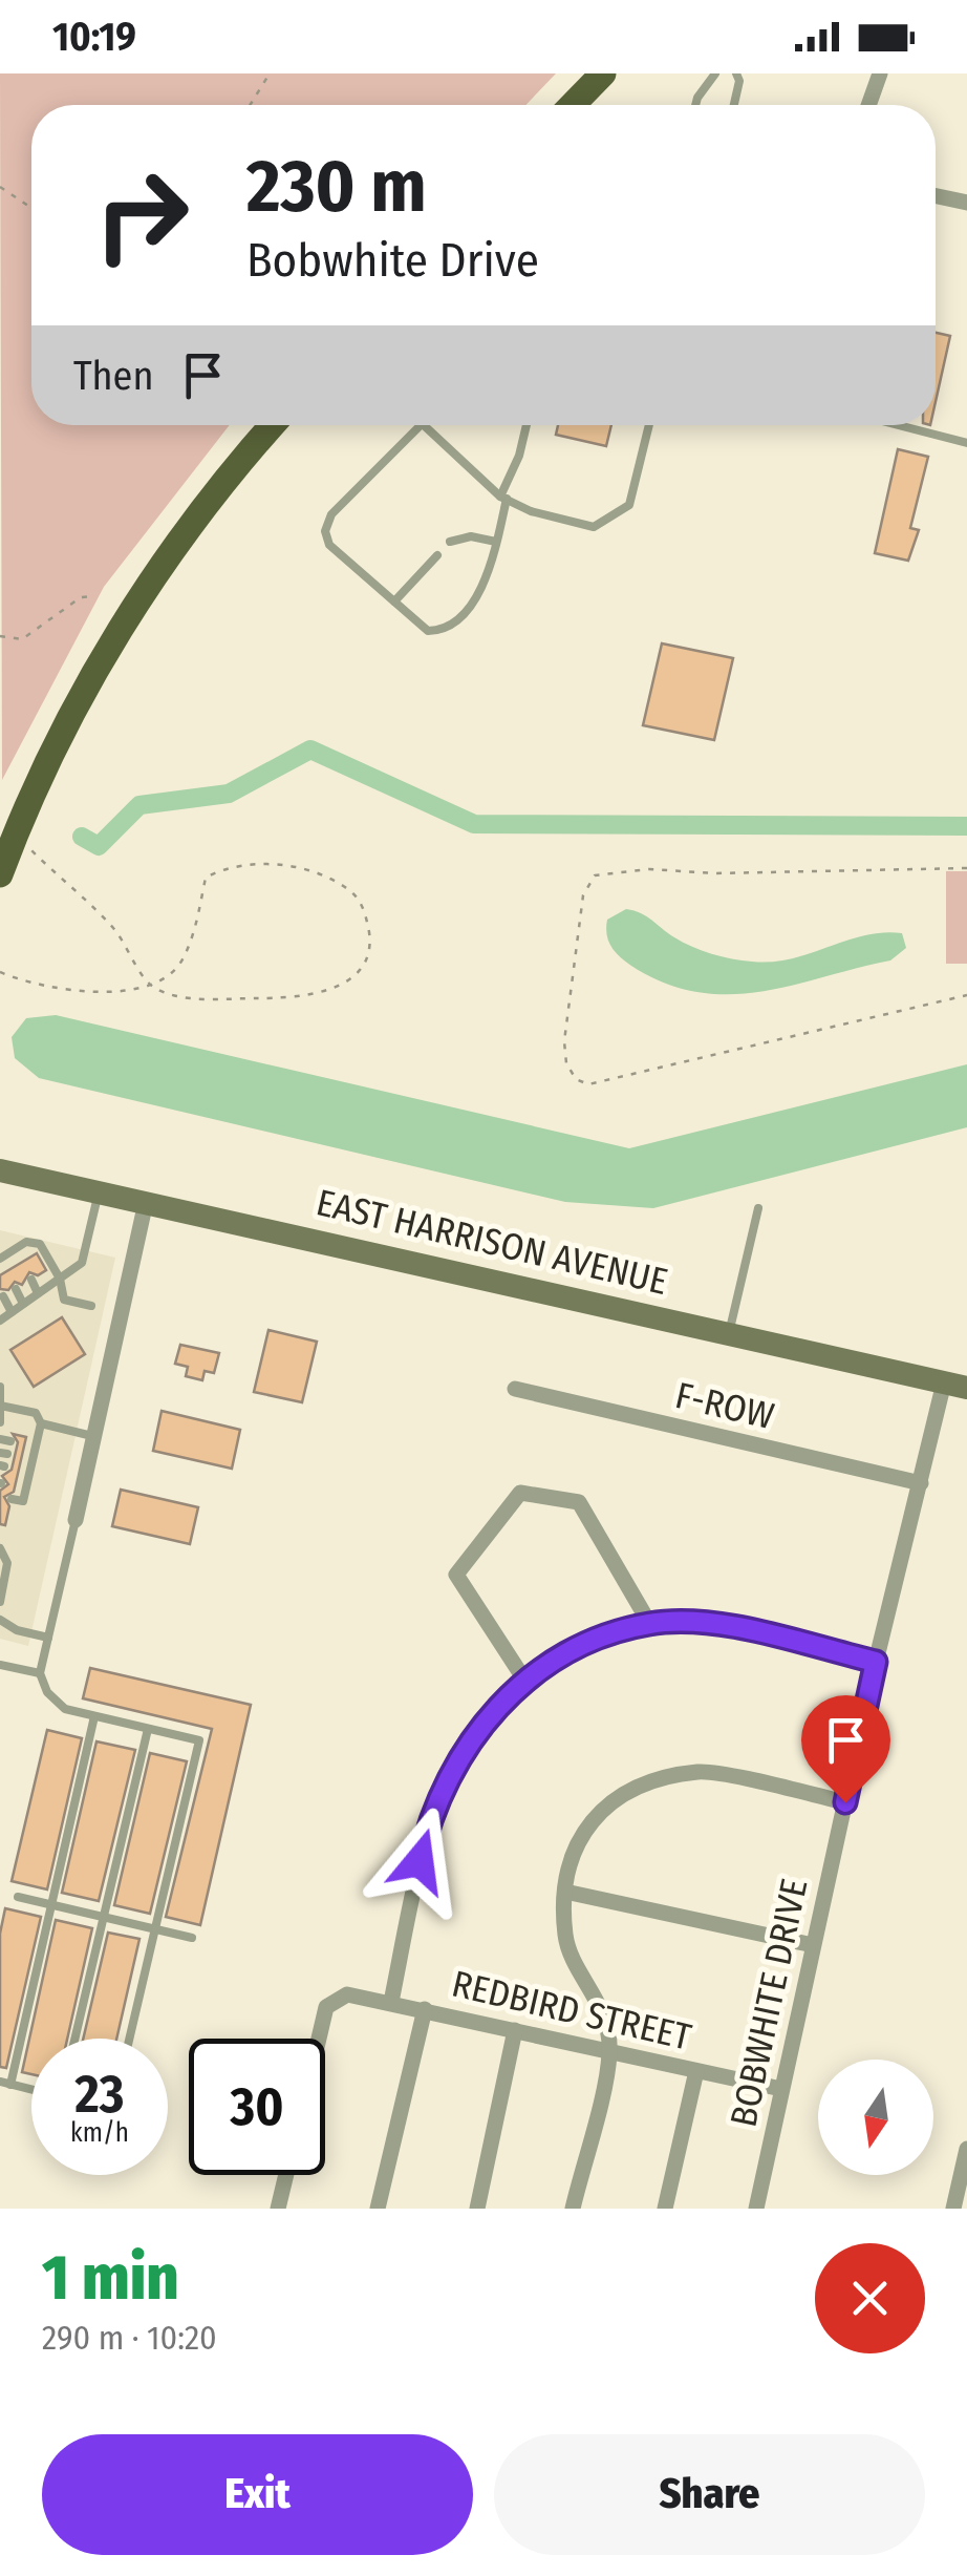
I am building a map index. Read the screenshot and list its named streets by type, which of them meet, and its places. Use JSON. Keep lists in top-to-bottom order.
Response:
{
  "streets": {
    "main road": ["EAST HARRISON AVENUE"],
    "street": ["F-ROW", "BOBWHITE DRIVE", "REDBIRD STREET"]
  },
  "crossings": [
    ["EAST HARRISON AVENUE", "BOBWHITE DRIVE"],
    ["F-ROW", "BOBWHITE DRIVE"],
    ["BOBWHITE DRIVE", "REDBIRD STREET"]
  ],
  "north": "bottom",
  "page": {
    "status": "10:19",
    "turn": ["230 m", "Bobwhite Drive"],
    "then": "Then",
    "speed": "23 km/h",
    "limit": "30",
    "heading": ["1 min", "290 m · 10:20"],
    "buttons": ["Exit", "Share"]
  }
}
